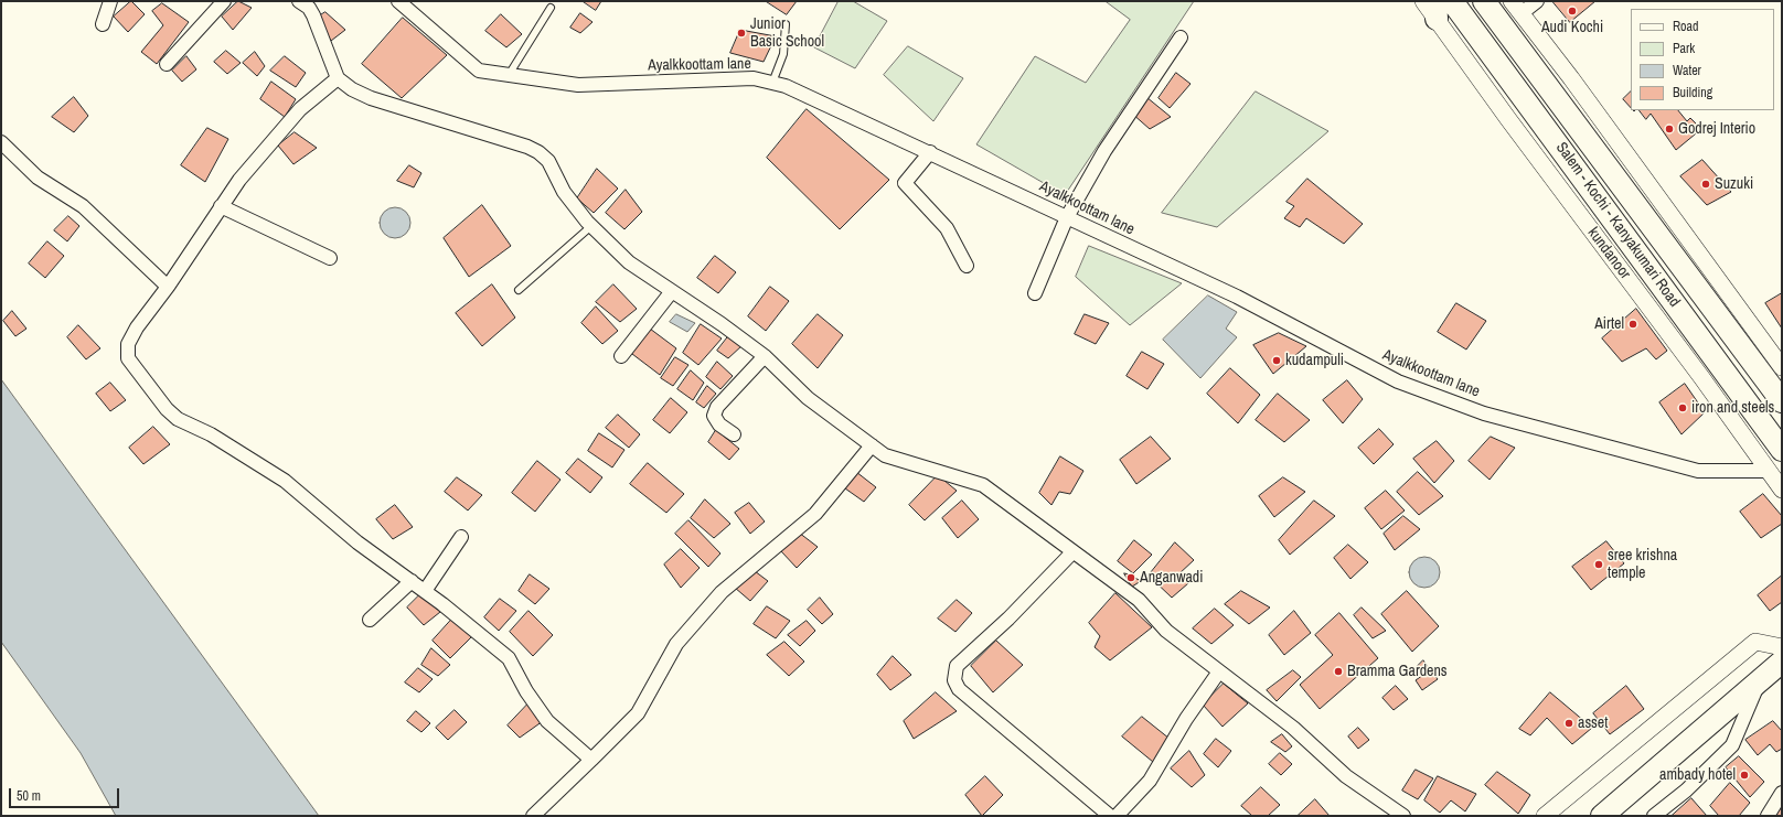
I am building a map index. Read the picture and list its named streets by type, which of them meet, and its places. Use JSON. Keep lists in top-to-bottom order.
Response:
{
  "streets": {
    "highway": ["Salem - Kochi - Kanyakumari Road"],
    "street": ["Ayalkkoottam lane", "kundanoor"]
  },
  "crossings": [
    ["Ayalkkoottam lane", "kundanoor"]
  ],
  "places": [
    "Audi Kochi",
    "Junior Basic School",
    "Godrej Interio",
    "Suzuki",
    "Airtel",
    "kudampuli",
    "iron and steels",
    "sree krishna temple",
    "Anganwadi",
    "Bramma Gardens",
    "asset",
    "ambady hotel"
  ],
  "legend": [
    "Road",
    "Park",
    "Water",
    "Building"
  ],
  "scale_bar": "50 m"
}
